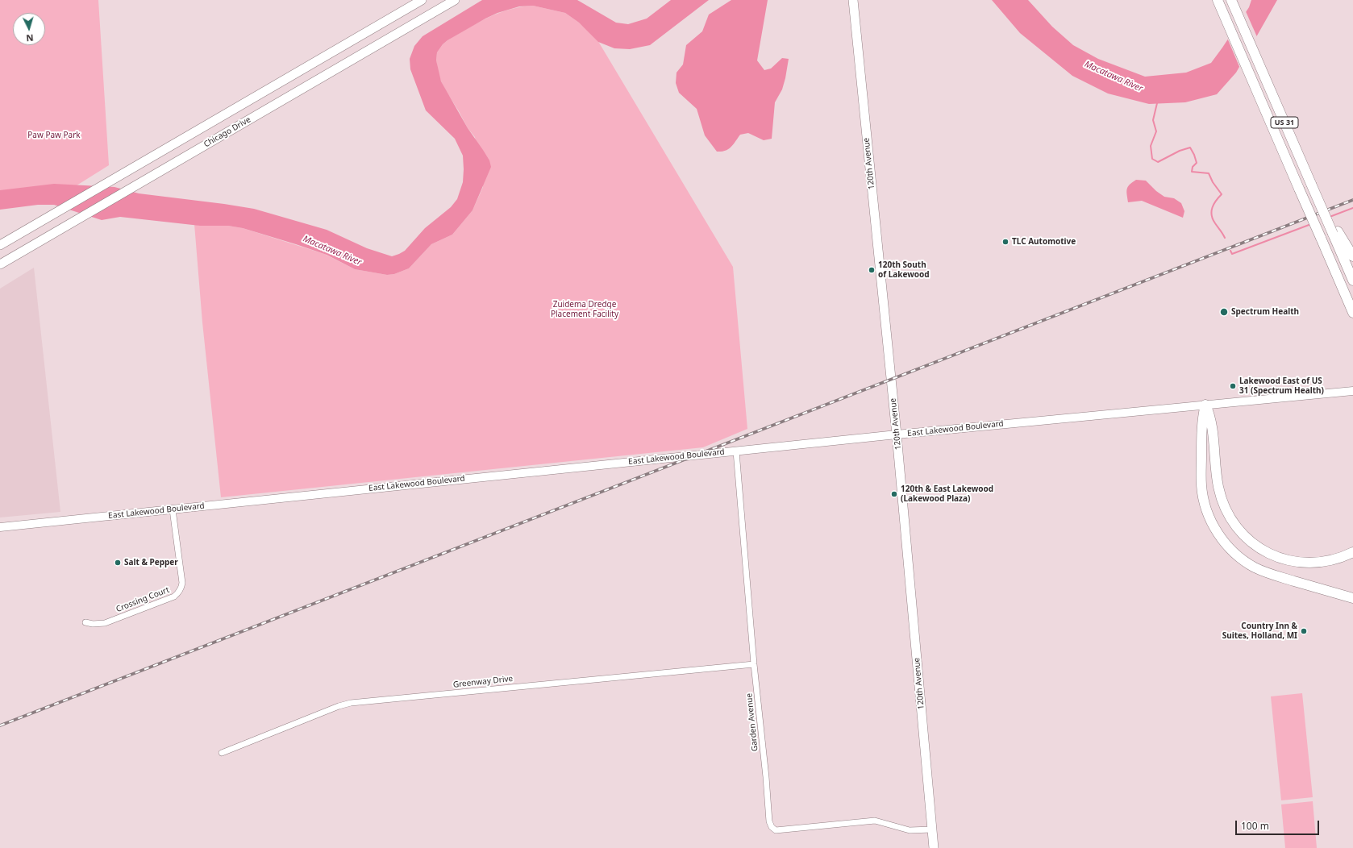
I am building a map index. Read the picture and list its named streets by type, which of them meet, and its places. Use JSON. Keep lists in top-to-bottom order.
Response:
{
  "streets": {
    "highway": ["US 31"],
    "main road": ["Chicago Drive", "120th Avenue", "East Lakewood Boulevard"],
    "street": ["Crossing Court", "Greenway Drive", "Garden Avenue"]
  },
  "crossings": [
    ["120th Avenue", "East Lakewood Boulevard"],
    ["120th Avenue", "Garden Avenue"],
    ["East Lakewood Boulevard", "Crossing Court"],
    ["East Lakewood Boulevard", "Garden Avenue"],
    ["Greenway Drive", "Garden Avenue"]
  ],
  "water": ["Macatawa River"],
  "parks": ["Paw Paw Park", "Zuidema Dredge Placement Facility"],
  "places": [
    "TLC Automotive",
    "120th South of Lakewood",
    "Spectrum Health",
    "Lakewood East of US 31 (Spectrum Health)",
    "120th & East Lakewood (Lakewood Plaza)",
    "Salt & Pepper",
    "Country Inn & Suites, Holland, MI"
  ],
  "scale_bar": "100 m",
  "north": "bottom"
}
